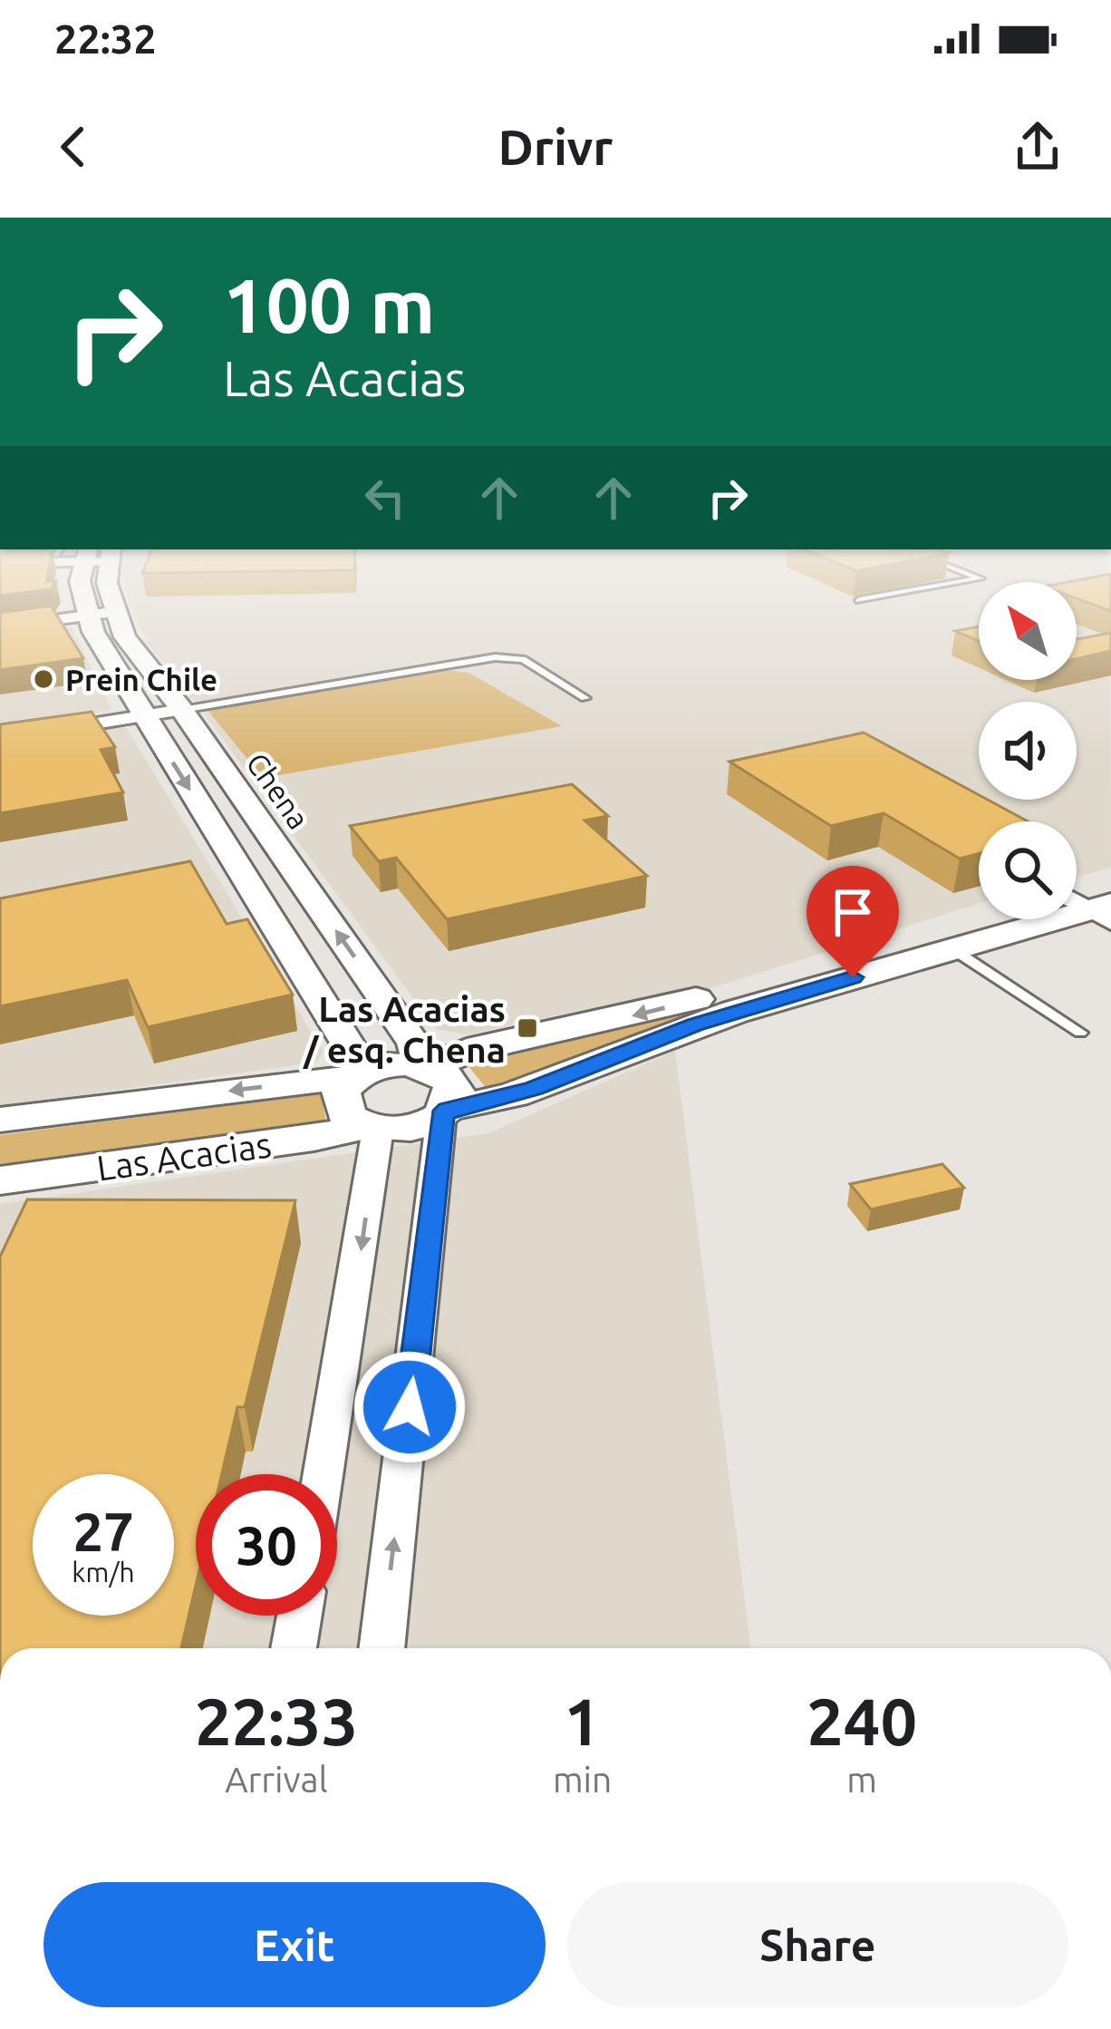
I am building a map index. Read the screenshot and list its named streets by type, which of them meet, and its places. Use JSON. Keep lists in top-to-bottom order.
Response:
{
  "streets": {
    "main road": ["Las Acacias"],
    "street": ["Chena"]
  },
  "crossings": [
    ["Chena", "Las Acacias"]
  ],
  "places": {
    "other": ["Prein Chile"],
    "transit": ["Las Acacias / esq. Chena"]
  },
  "north": "top left",
  "page": {
    "status": "22:32",
    "header": "Drivr",
    "turn": ["100 m", "Las Acacias"],
    "speed": "27 km/h",
    "limit": "30",
    "eta": [
      "22:33",
      "Arrival",
      "1",
      "min",
      "240",
      "m"
    ],
    "buttons": ["Exit", "Share"]
  }
}
